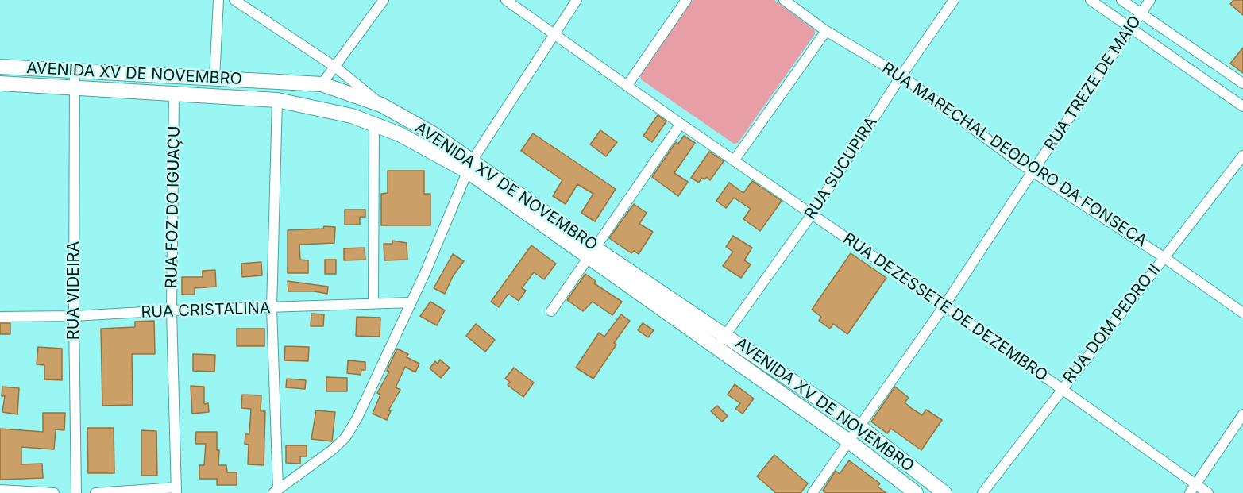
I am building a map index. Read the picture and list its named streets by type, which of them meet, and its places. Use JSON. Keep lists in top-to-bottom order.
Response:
{
  "streets": {
    "main road": ["AVENIDA XV DE NOVEMBRO"],
    "street": [
      "RUA TREZE DE MAIO",
      "RUA MARECHAL DEODORO DA FONSECA",
      "RUA SUCUPIRA",
      "RUA FOZ DO IGUAÇU",
      "RUA VIDEIRA",
      "RUA DEZESSETE DE DEZEMBRO",
      "RUA CRISTALINA",
      "RUA DOM PEDRO II"
    ]
  },
  "crossings": [
    ["AVENIDA XV DE NOVEMBRO", "RUA TREZE DE MAIO"],
    ["AVENIDA XV DE NOVEMBRO", "RUA SUCUPIRA"],
    ["AVENIDA XV DE NOVEMBRO", "RUA FOZ DO IGUAÇU"],
    ["AVENIDA XV DE NOVEMBRO", "RUA VIDEIRA"],
    ["RUA TREZE DE MAIO", "RUA MARECHAL DEODORO DA FONSECA"],
    ["RUA TREZE DE MAIO", "RUA DEZESSETE DE DEZEMBRO"],
    ["RUA MARECHAL DEODORO DA FONSECA", "RUA SUCUPIRA"],
    ["RUA MARECHAL DEODORO DA FONSECA", "RUA DOM PEDRO II"],
    ["RUA SUCUPIRA", "RUA DEZESSETE DE DEZEMBRO"],
    ["RUA FOZ DO IGUAÇU", "RUA CRISTALINA"],
    ["RUA VIDEIRA", "RUA CRISTALINA"],
    ["RUA DEZESSETE DE DEZEMBRO", "RUA DOM PEDRO II"]
  ]
}
